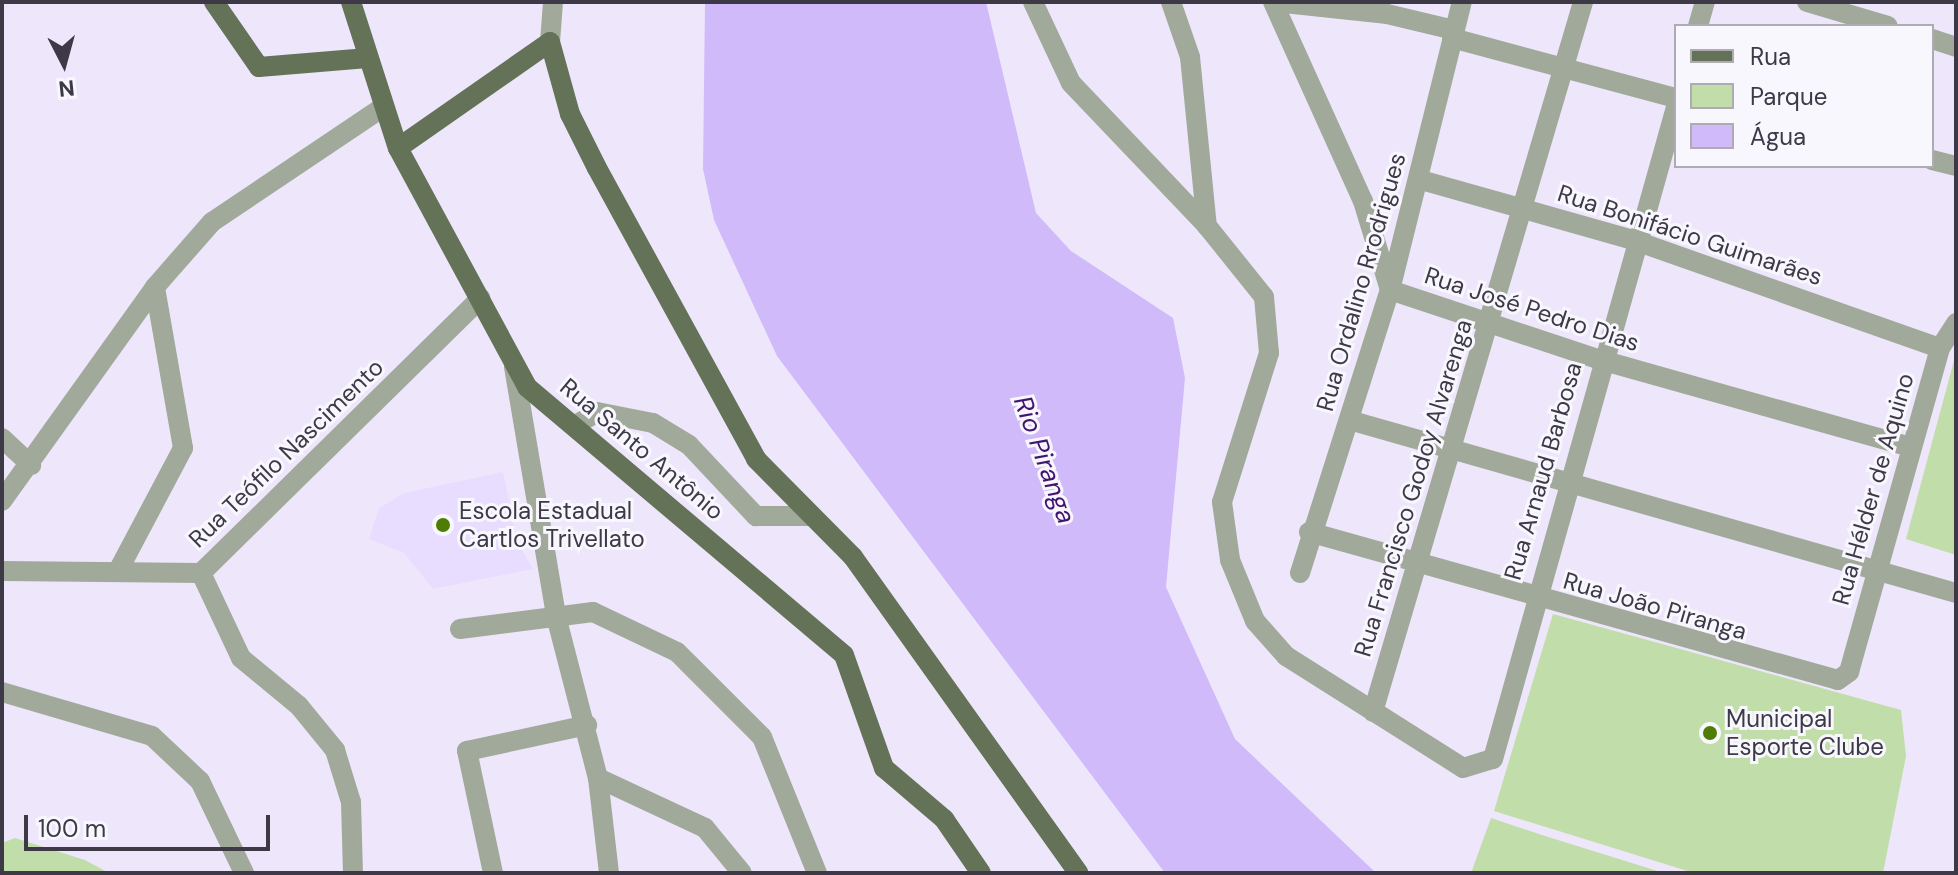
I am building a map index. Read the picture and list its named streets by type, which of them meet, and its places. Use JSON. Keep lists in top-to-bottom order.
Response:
{
  "streets": {
    "main road": ["Rua Santo Antônio"],
    "street": [
      "Rua Bonifácio Guimarães",
      "Rua Ordalino Rrodrigues",
      "Rua José Pedro Dias",
      "Rua Teófilo Nascimento",
      "Rua Arnaud Barbosa",
      "Rua Francisco Godoy Alvarenga",
      "Rua Hélder de Aquino",
      "Rua João Piranga"
    ]
  },
  "crossings": [
    ["Rua Bonifácio Guimarães", "Rua Ordalino Rrodrigues"],
    ["Rua Bonifácio Guimarães", "Rua Arnaud Barbosa"],
    ["Rua Bonifácio Guimarães", "Rua Francisco Godoy Alvarenga"],
    ["Rua Bonifácio Guimarães", "Rua Hélder de Aquino"],
    ["Rua Ordalino Rrodrigues", "Rua José Pedro Dias"],
    ["Rua Ordalino Rrodrigues", "Rua João Piranga"],
    ["Rua José Pedro Dias", "Rua Arnaud Barbosa"],
    ["Rua José Pedro Dias", "Rua Francisco Godoy Alvarenga"],
    ["Rua José Pedro Dias", "Rua Hélder de Aquino"],
    ["Rua Santo Antônio", "Rua Teófilo Nascimento"],
    ["Rua Arnaud Barbosa", "Rua Francisco Godoy Alvarenga"],
    ["Rua Arnaud Barbosa", "Rua João Piranga"],
    ["Rua Francisco Godoy Alvarenga", "Rua João Piranga"],
    ["Rua Hélder de Aquino", "Rua João Piranga"]
  ],
  "water": ["Rio Piranga"],
  "places": ["Escola Estadual Cartlos Trivellato", "Municipal Esporte Clube"],
  "legend": ["Rua", "Parque", "Água"],
  "scale_bar": "100 m",
  "north": "bottom"
}
